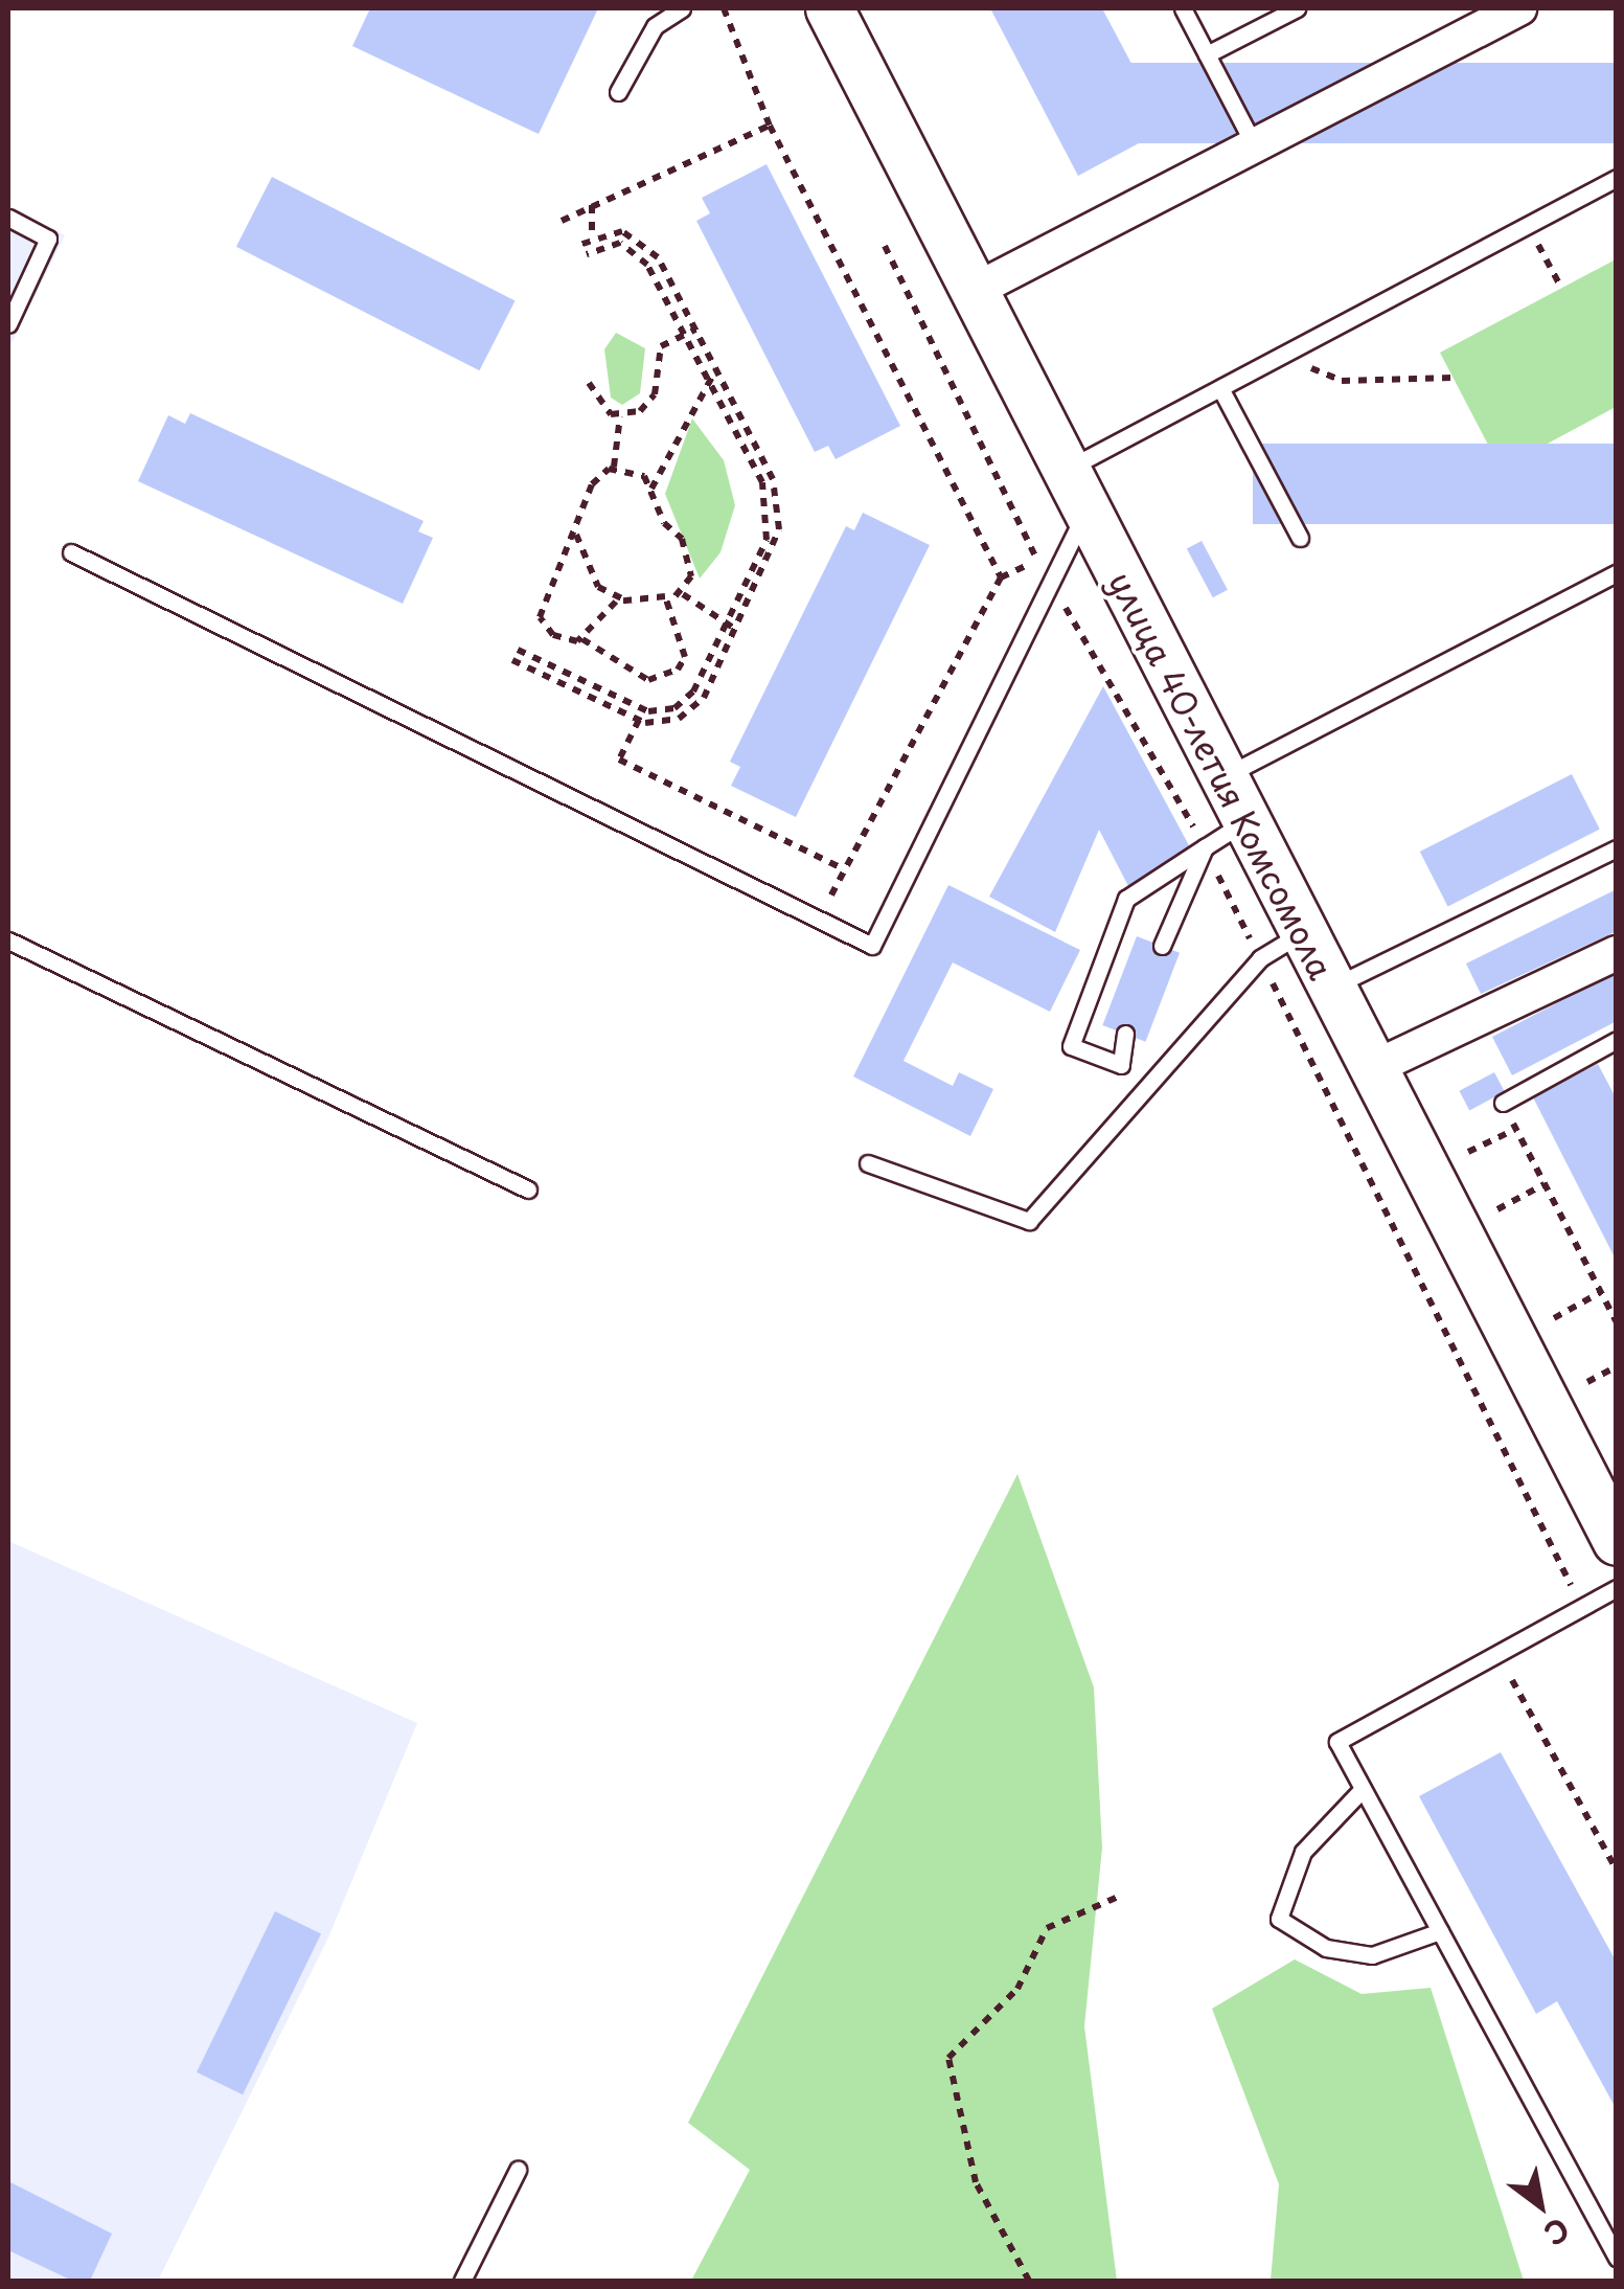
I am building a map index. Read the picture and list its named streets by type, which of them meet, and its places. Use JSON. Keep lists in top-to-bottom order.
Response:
{
  "streets": {
    "main road": ["улица 40-летия Комсомола"]
  },
  "north": "bottom right"
}
